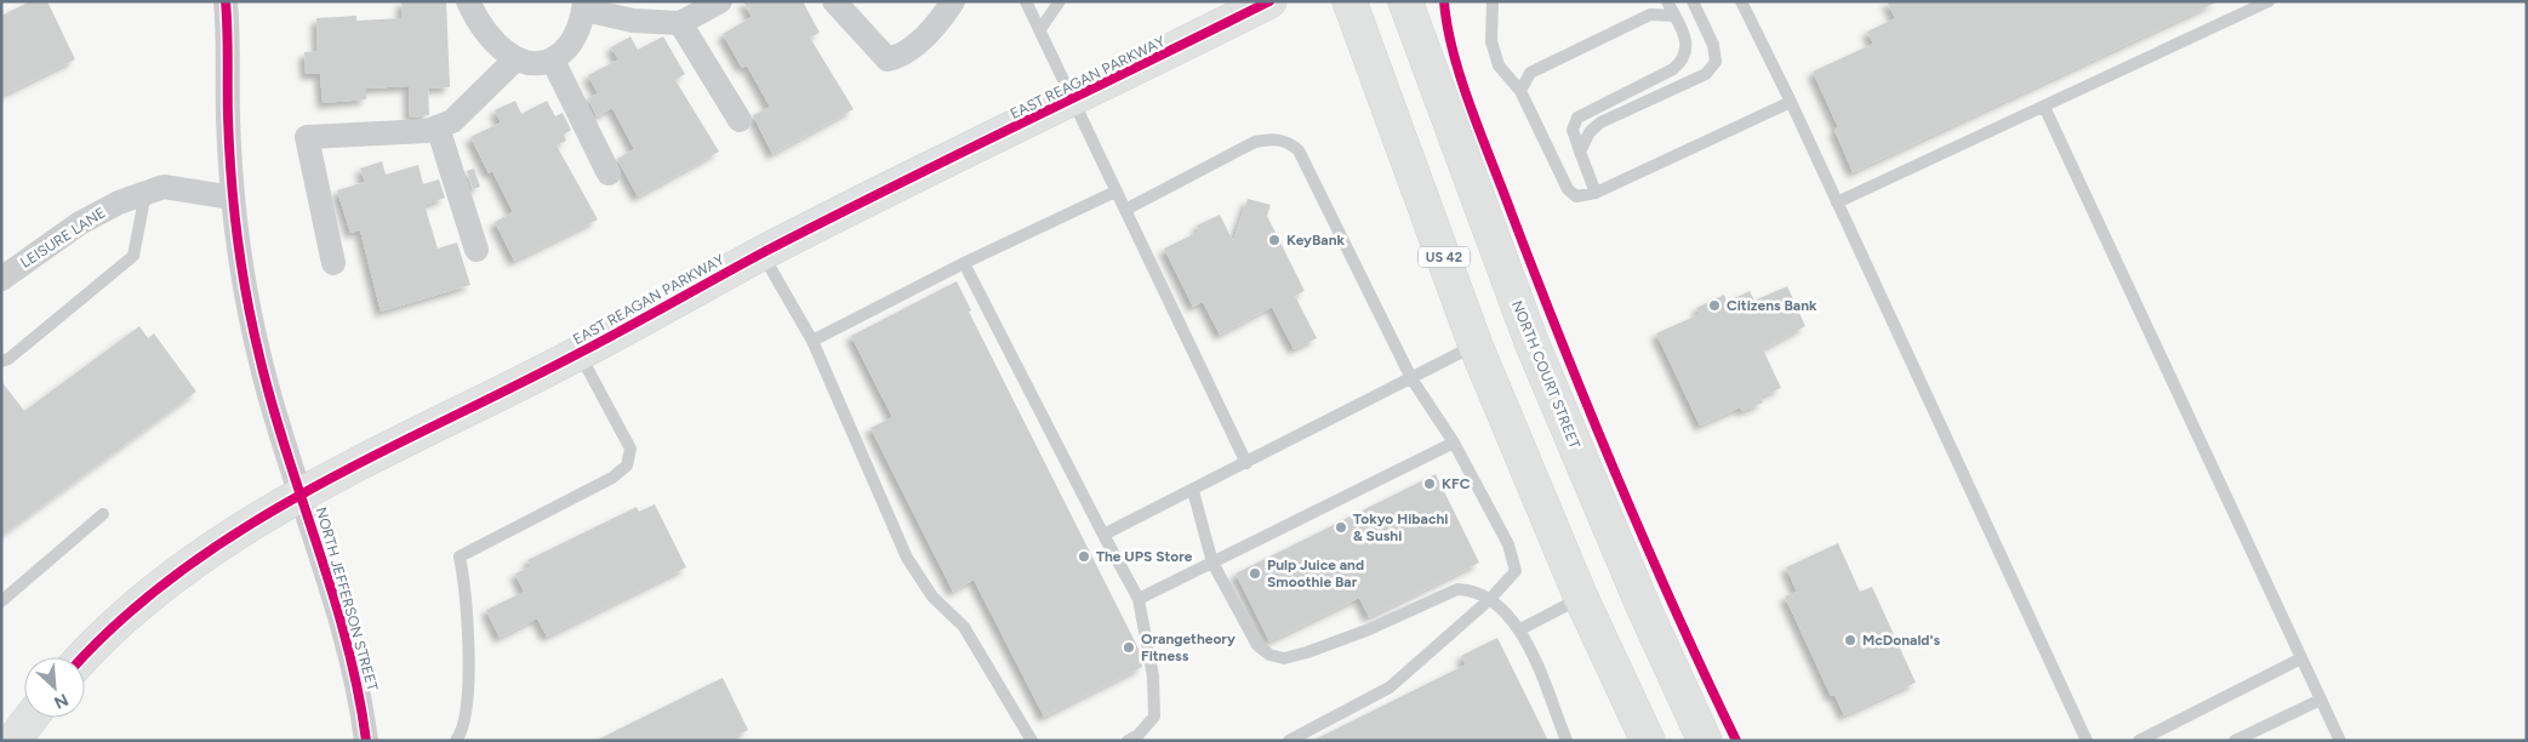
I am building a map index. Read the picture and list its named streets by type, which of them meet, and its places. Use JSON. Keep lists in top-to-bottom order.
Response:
{
  "streets": {
    "main road": ["EAST REAGAN PARKWAY", "US 42", "NORTH COURT STREET"],
    "street": ["LEISURE LANE", "NORTH JEFFERSON STREET"]
  },
  "crossings": [
    ["EAST REAGAN PARKWAY", "NORTH JEFFERSON STREET"],
    ["LEISURE LANE", "NORTH JEFFERSON STREET"]
  ],
  "places": [
    "KeyBank",
    "Citizens Bank",
    "KFC",
    "Tokyo Hibachi & Sushi",
    "The UPS Store",
    "Pulp Juice and Smoothie Bar",
    "McDonald's",
    "Orangetheory Fitness"
  ],
  "north": "bottom right"
}
